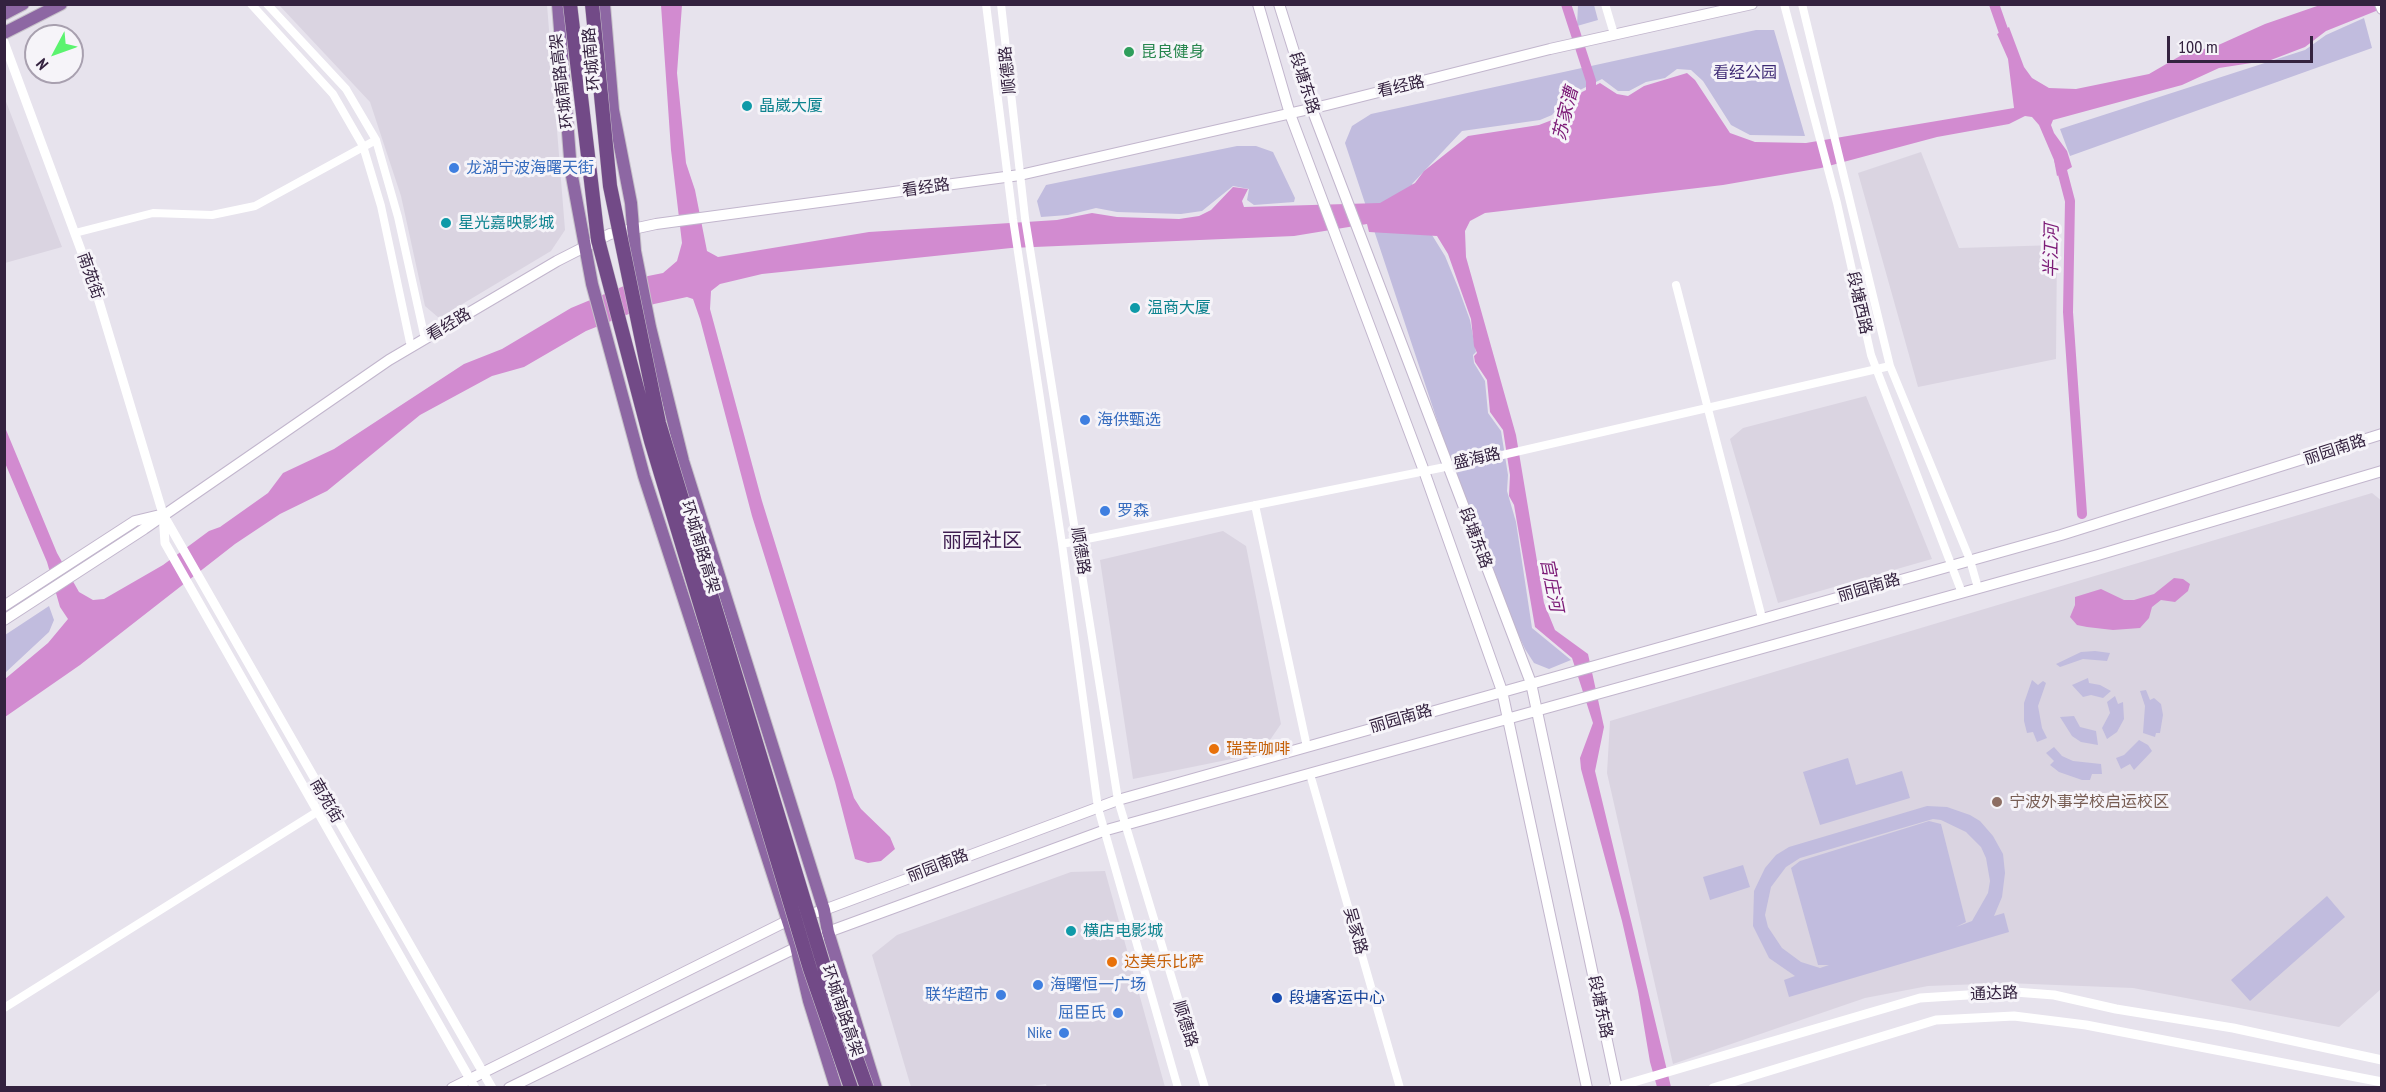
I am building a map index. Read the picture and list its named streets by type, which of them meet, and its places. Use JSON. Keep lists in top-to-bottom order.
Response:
{
  "streets": {
    "highway": ["环城南路高架"],
    "main road": [
      "环城南路",
      "段塘东路",
      "看经路",
      "丽园南路"
    ],
    "street": [
      "顺德路",
      "南苑街",
      "段塘西路",
      "盛海路",
      "吴家路",
      "通达路"
    ]
  },
  "crossings": [
    ["环城南路", "看经路"],
    ["环城南路", "丽园南路"],
    ["顺德路", "看经路"],
    ["顺德路", "丽园南路"],
    ["顺德路", "盛海路"],
    ["段塘东路", "看经路"],
    ["段塘东路", "丽园南路"],
    ["段塘东路", "盛海路"],
    ["段塘东路", "通达路"],
    ["看经路", "南苑街"],
    ["南苑街", "丽园南路"],
    ["段塘西路", "丽园南路"],
    ["段塘西路", "盛海路"],
    ["丽园南路", "吴家路"]
  ],
  "districts": ["丽园社区"],
  "water": ["苏家漕", "半江河", "官庄河"],
  "parks": ["看经公园"],
  "places": [
    "昆良健身",
    "晶崴大厦",
    "龙湖宁波海曙天街",
    "星光嘉映影城",
    "温商大厦",
    "海供甄选",
    "罗森",
    "瑞幸咖啡",
    "宁波外事学校启运校区",
    "横店电影城",
    "达美乐比萨",
    "海曙恒一广场",
    "联华超市",
    "段塘客运中心",
    "屈臣氏",
    "Nike"
  ],
  "scale_bar": "100 m",
  "north": "bottom left"
}
